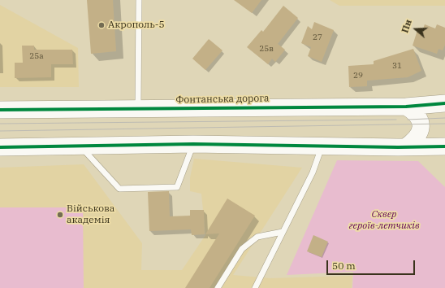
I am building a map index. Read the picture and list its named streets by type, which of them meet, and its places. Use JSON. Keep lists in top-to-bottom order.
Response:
{
  "streets": {
    "main road": ["Фонтанська дорога"]
  },
  "parks": ["Сквер героїв-летчиків"],
  "places": ["Акрополь-5", "Військова академія"],
  "house_numbers": [
    "27",
    "25в",
    "25а",
    "31",
    "29"
  ],
  "scale_bar": "50 m",
  "north": "left"
}
